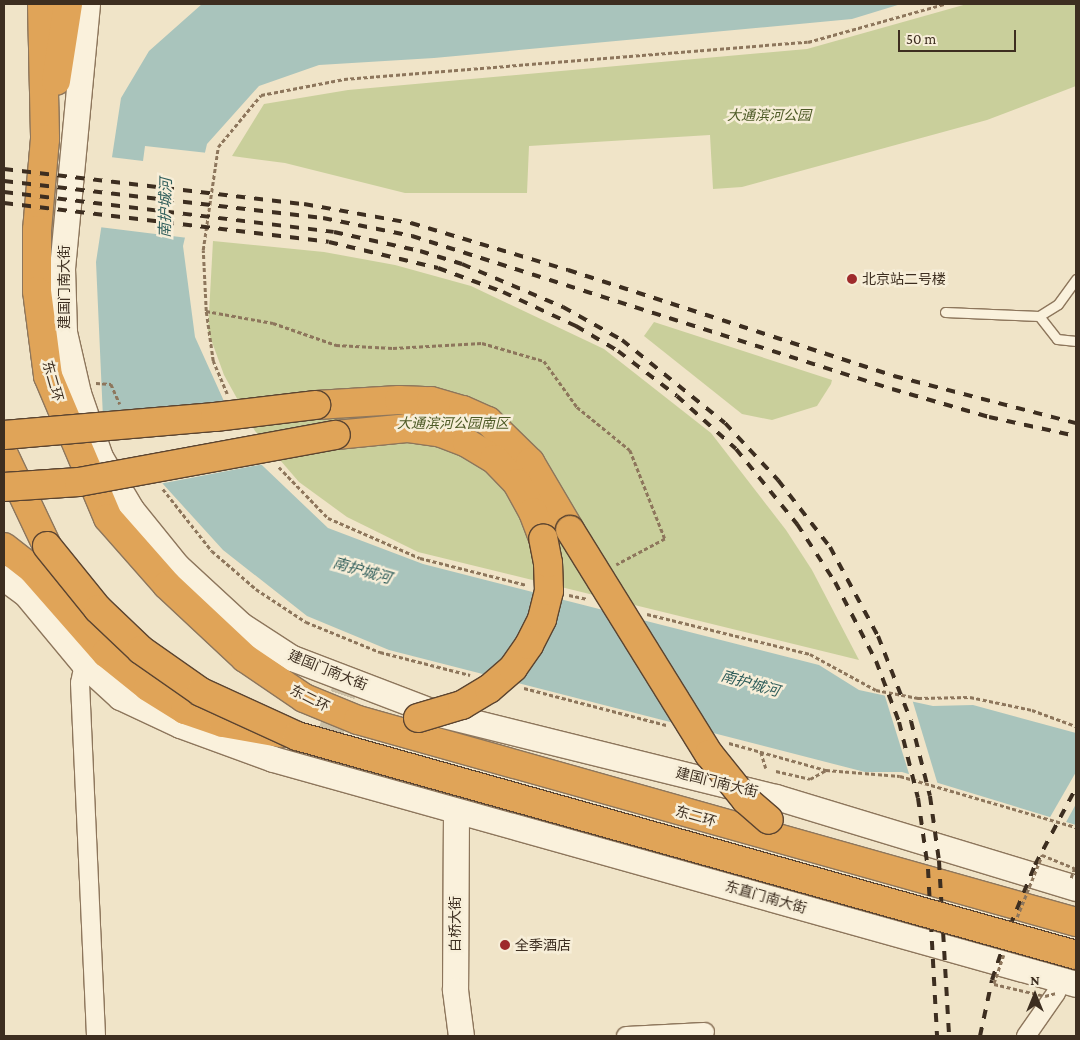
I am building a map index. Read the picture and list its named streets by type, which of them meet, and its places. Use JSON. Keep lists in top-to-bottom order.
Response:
{
  "streets": {
    "highway": ["东二环"],
    "street": ["建国门南大街", "东直门南大街", "白桥大街"]
  },
  "crossings": [
    ["东直门南大街", "白桥大街"]
  ],
  "water": ["南护城河"],
  "parks": ["大通滨河公园", "大通滨河公园南区"],
  "places": ["北京站二号楼", "全季酒店"],
  "scale_bar": "50 m",
  "north": "top"
}
